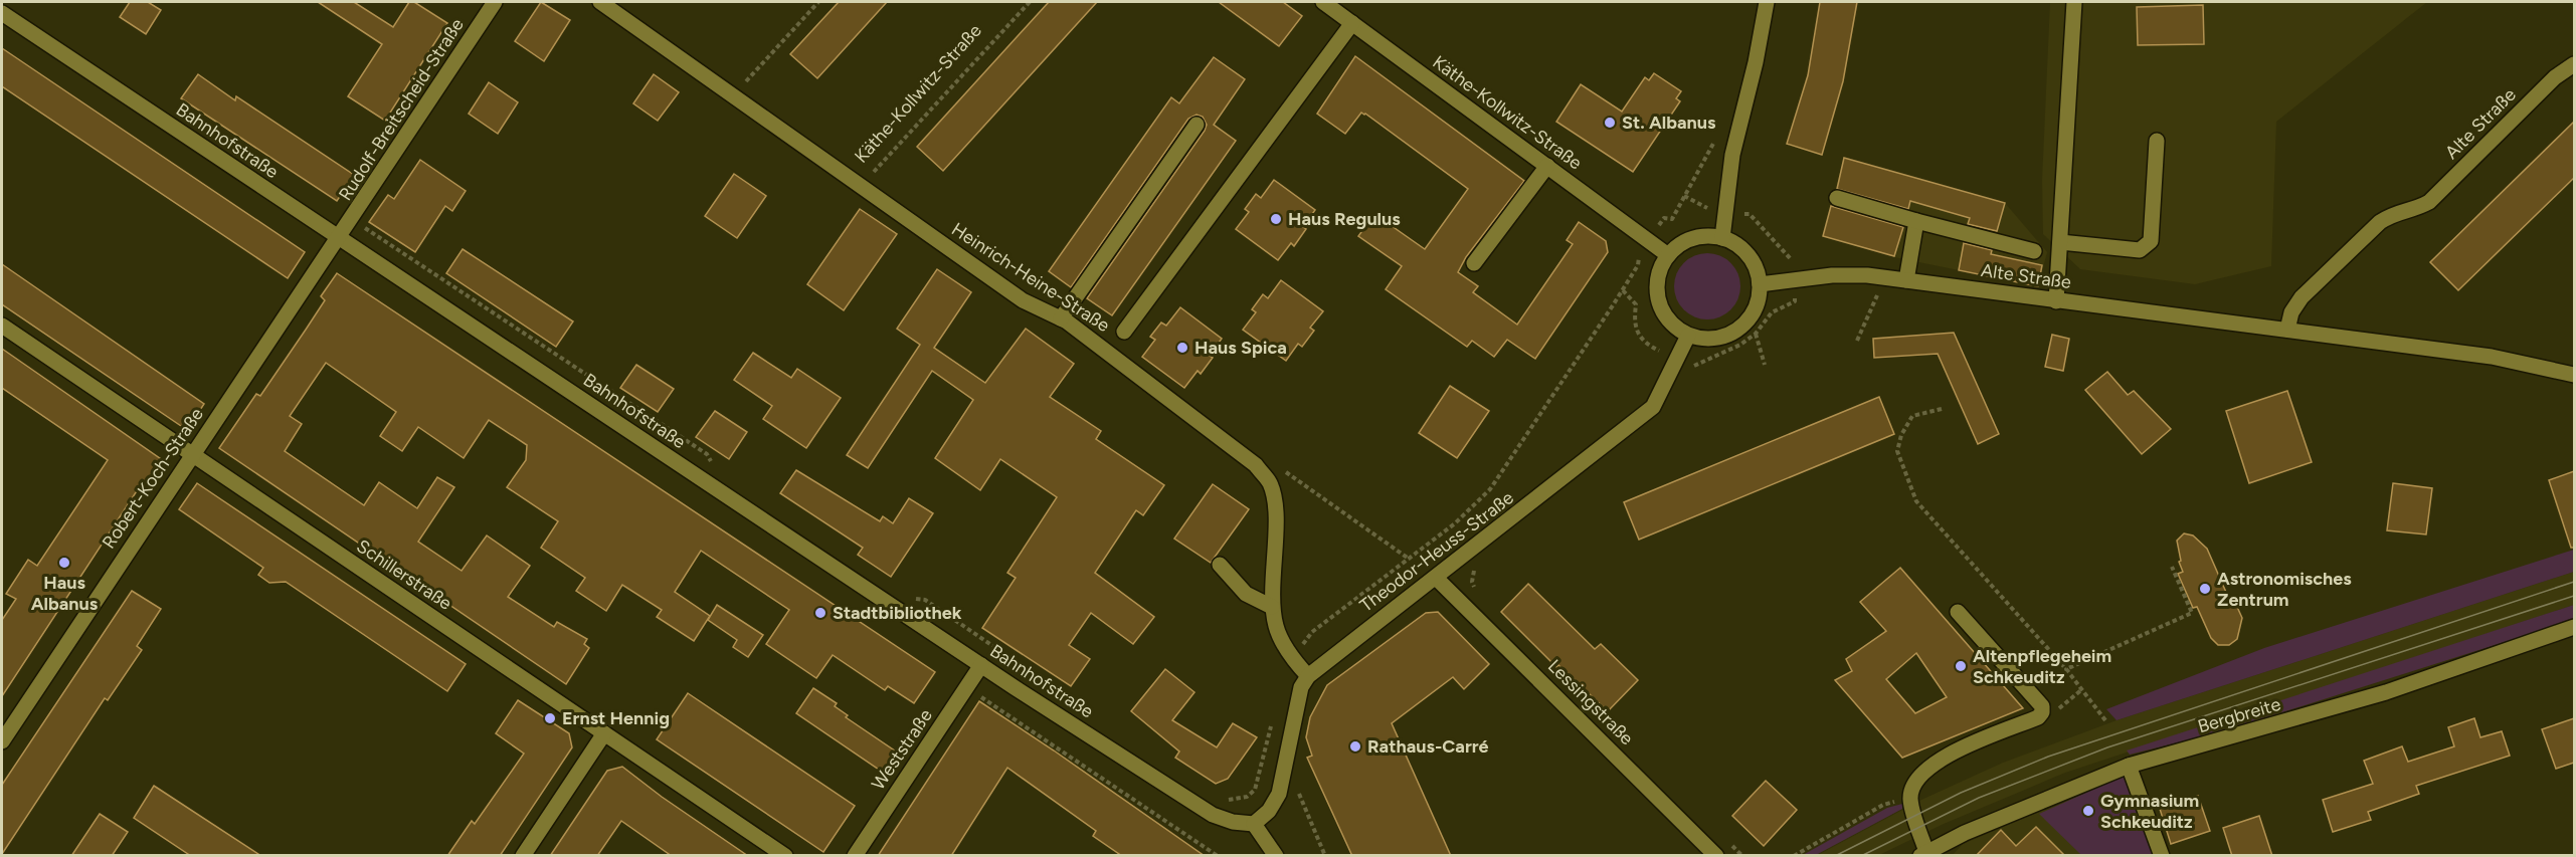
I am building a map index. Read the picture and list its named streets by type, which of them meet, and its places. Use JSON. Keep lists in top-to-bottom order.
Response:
{
  "streets": {
    "street": [
      "Käthe-Kollwitz-Straße",
      "Rudolf-Breitscheid-Straße",
      "Alte Straße",
      "Bahnhofstraße",
      "Heinrich-Heine-Straße",
      "Robert-Koch-Straße",
      "Theodor-Heuss-Straße",
      "Schillerstraße",
      "Lessingstraße",
      "Bergbreite",
      "Weststraße"
    ]
  },
  "crossings": [
    ["Käthe-Kollwitz-Straße", "Alte Straße"],
    ["Käthe-Kollwitz-Straße", "Heinrich-Heine-Straße"],
    ["Käthe-Kollwitz-Straße", "Theodor-Heuss-Straße"],
    ["Rudolf-Breitscheid-Straße", "Bahnhofstraße"],
    ["Rudolf-Breitscheid-Straße", "Robert-Koch-Straße"],
    ["Alte Straße", "Theodor-Heuss-Straße"],
    ["Bahnhofstraße", "Robert-Koch-Straße"],
    ["Bahnhofstraße", "Weststraße"],
    ["Heinrich-Heine-Straße", "Theodor-Heuss-Straße"],
    ["Robert-Koch-Straße", "Schillerstraße"],
    ["Theodor-Heuss-Straße", "Lessingstraße"]
  ],
  "places": [
    "St. Albanus",
    "Haus Regulus",
    "Haus Spica",
    "Haus Albanus",
    "Astronomisches Zentrum",
    "Stadtbibliothek",
    "Altenpflegeheim Schkeuditz",
    "Ernst Hennig",
    "Rathaus-Carré",
    "Gymnasium Schkeuditz"
  ]
}
